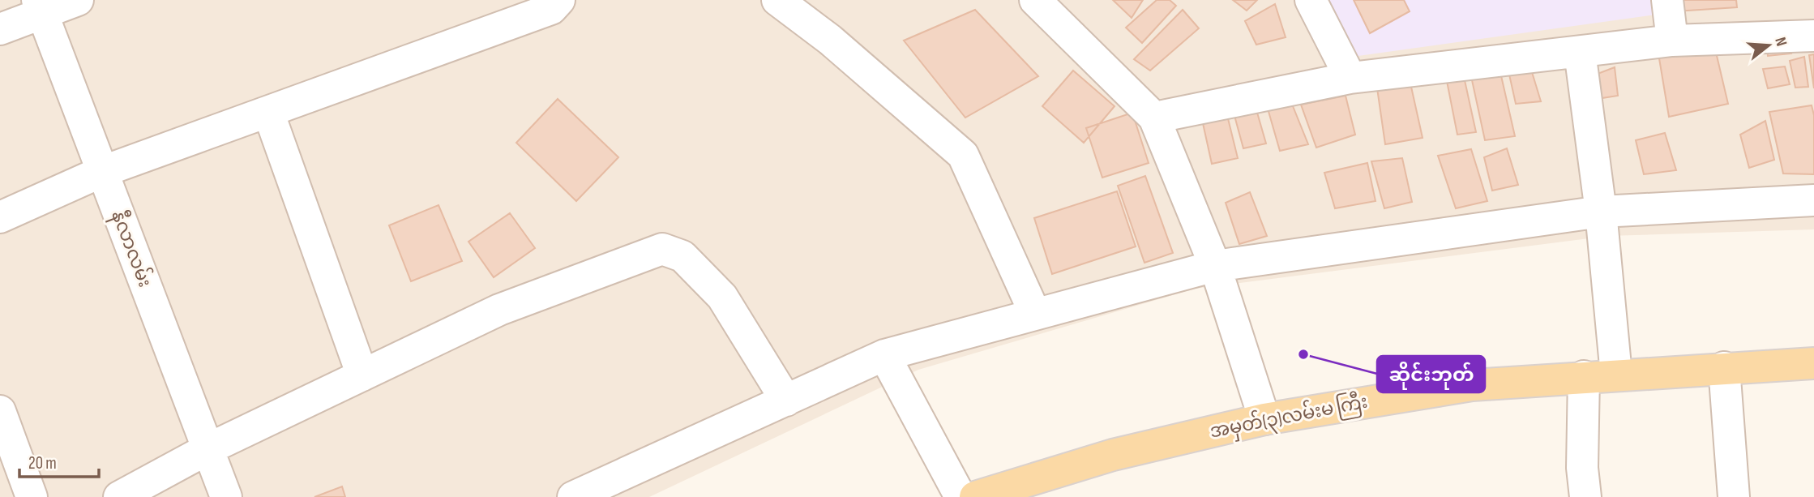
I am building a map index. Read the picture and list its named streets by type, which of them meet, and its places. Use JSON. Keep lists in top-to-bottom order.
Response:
{
  "streets": {
    "main road": ["အမှတ်(၃)လမ်းမ ကြီး"],
    "street": ["နီလာလမ်း"]
  },
  "places": ["ဆိုင်းဘုတ်"],
  "scale_bar": "20 m",
  "north": "right"
}
